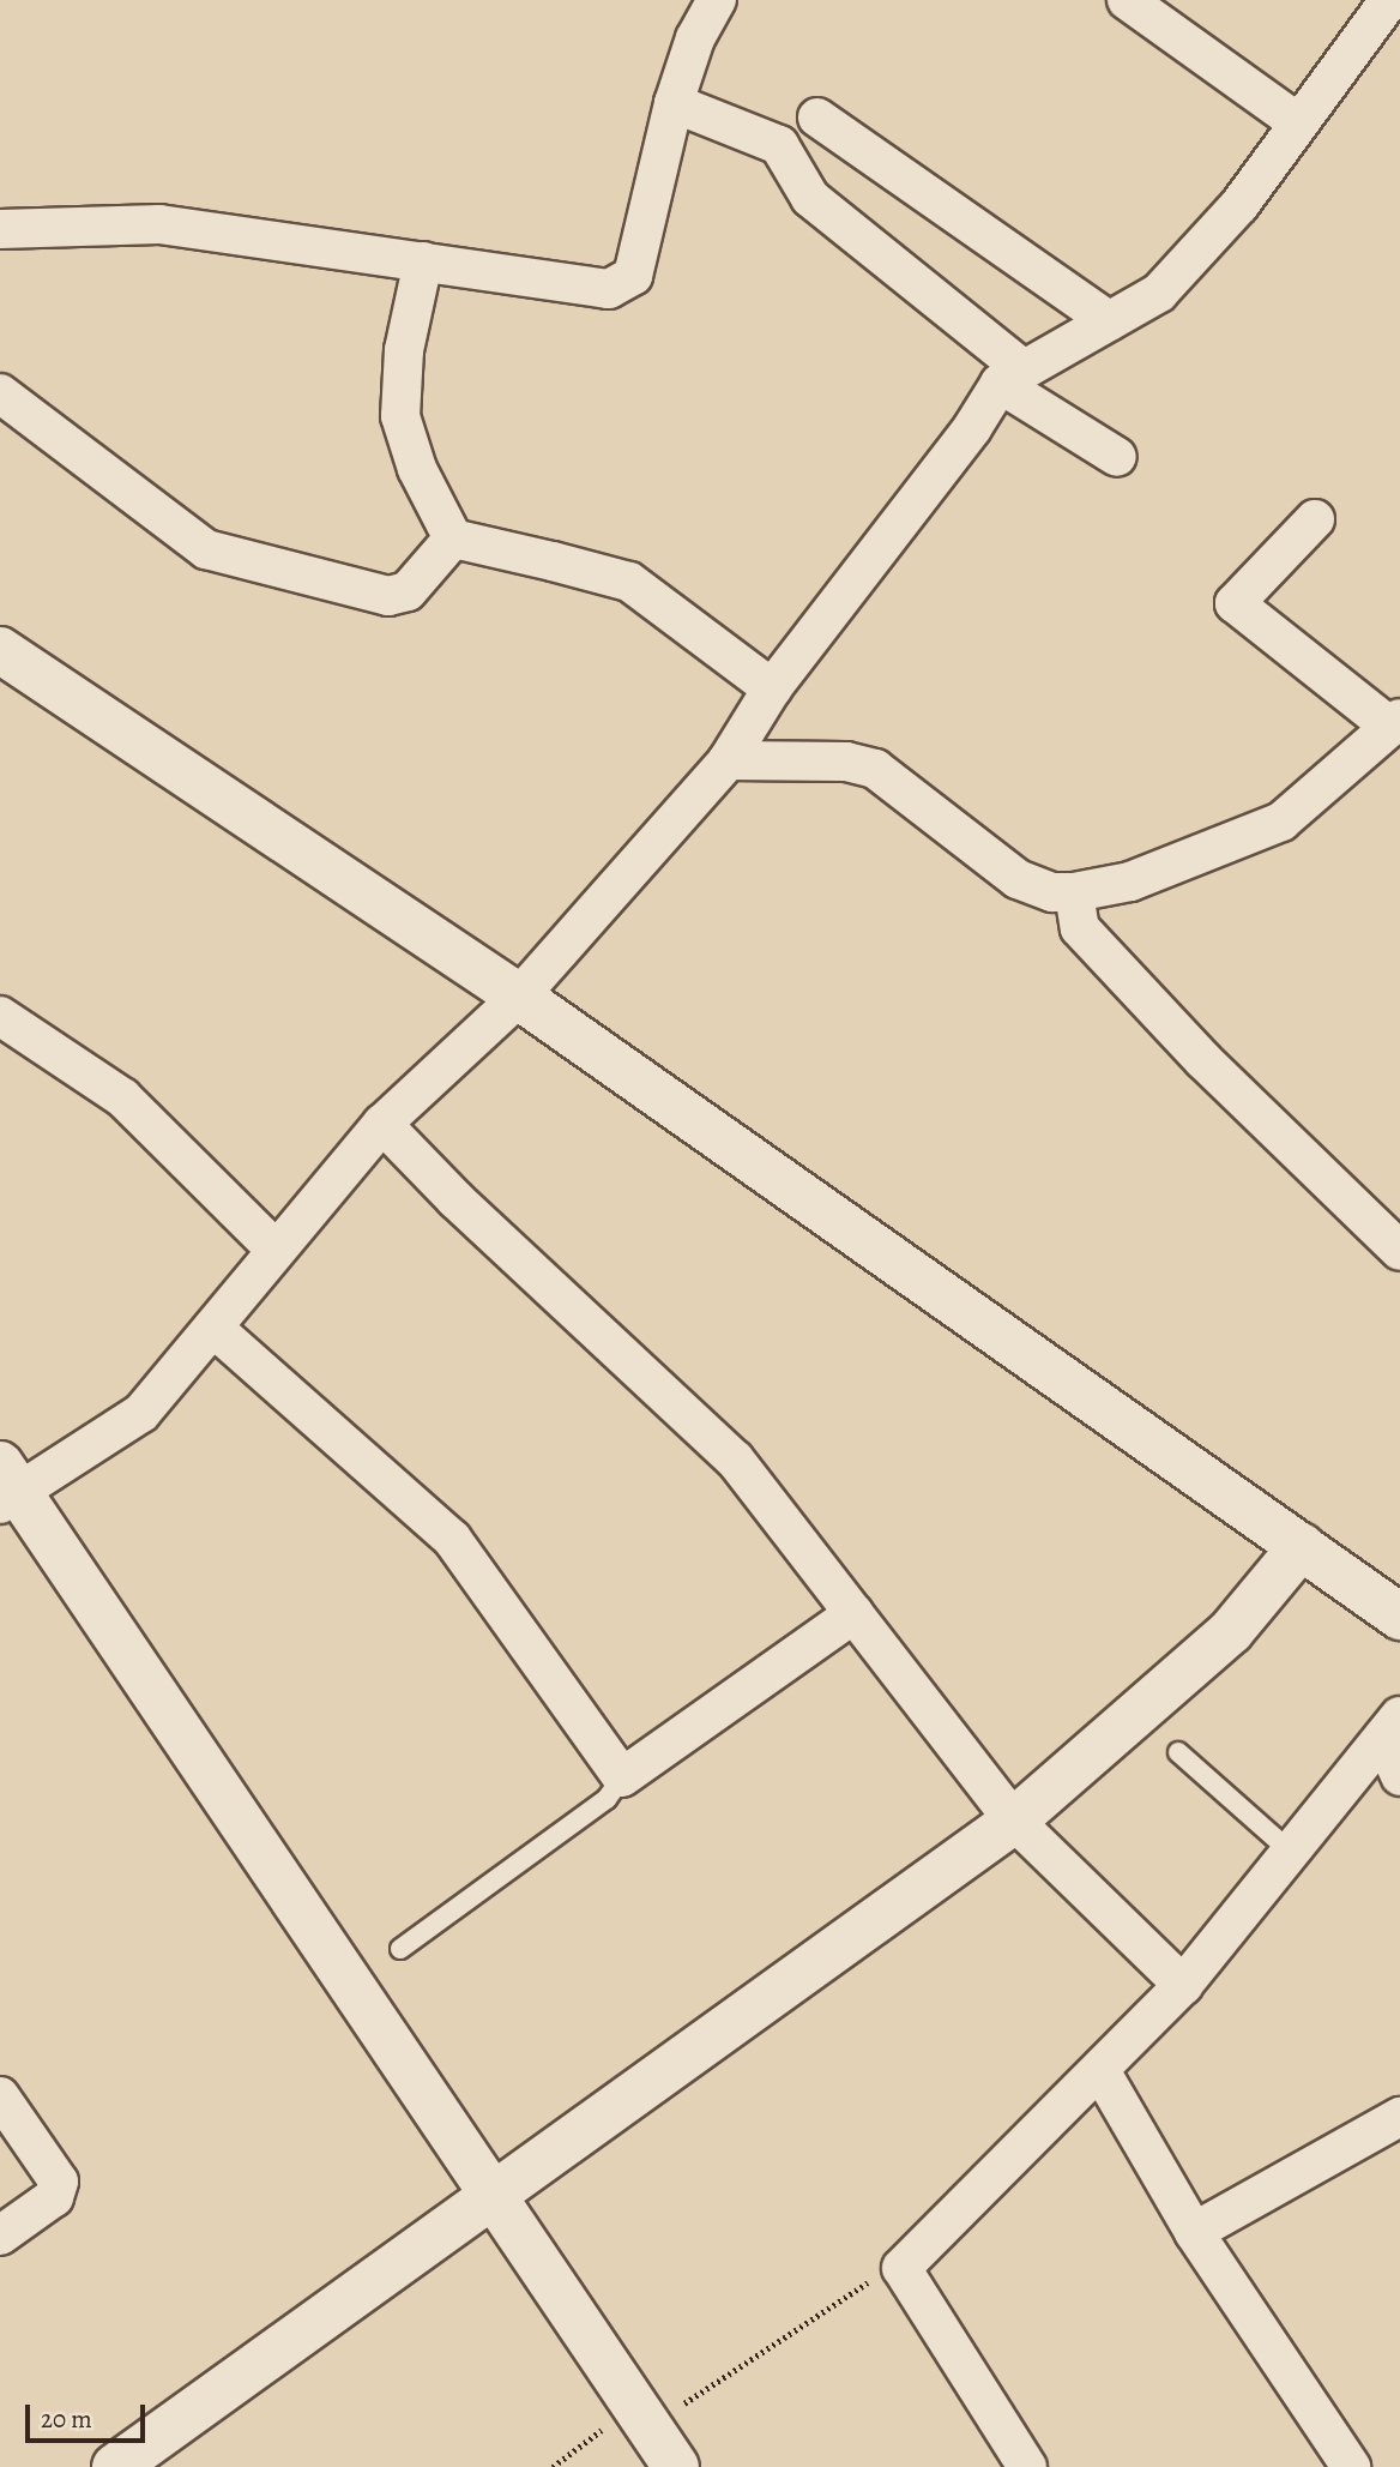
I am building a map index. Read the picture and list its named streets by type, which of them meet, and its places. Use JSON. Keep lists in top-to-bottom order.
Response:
{
  "scale_bar": "20 m"
}
